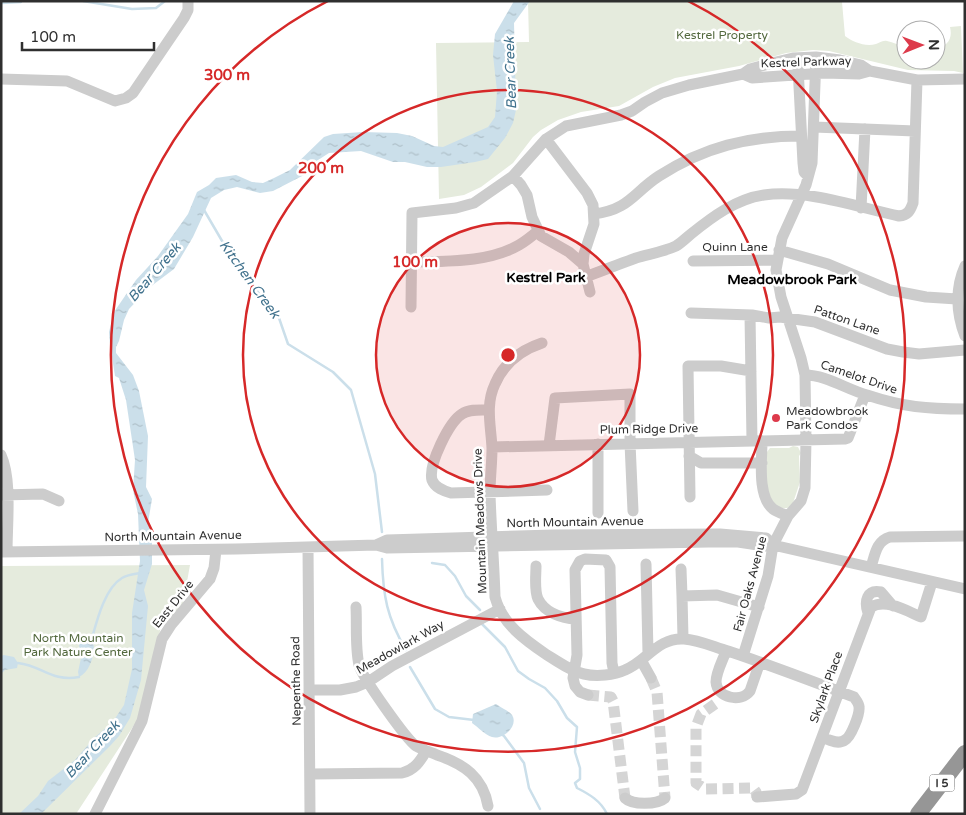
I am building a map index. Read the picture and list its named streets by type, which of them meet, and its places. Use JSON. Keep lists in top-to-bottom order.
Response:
{
  "streets": {
    "highway": ["I 5"],
    "street": [
      "Kestrel Parkway",
      "Quinn Lane",
      "Patton Lane",
      "Camelot Drive",
      "Plum Ridge Drive",
      "Mountain Meadows Drive",
      "North Mountain Avenue",
      "Fair Oaks Avenue",
      "East Drive",
      "Meadowlark Way",
      "Nepenthe Road",
      "Skylark Place"
    ]
  },
  "crossings": [
    ["Kestrel Parkway", "Fair Oaks Avenue"],
    ["Quinn Lane", "Fair Oaks Avenue"],
    ["Patton Lane", "Fair Oaks Avenue"],
    ["Camelot Drive", "Plum Ridge Drive"],
    ["Camelot Drive", "Fair Oaks Avenue"],
    ["Plum Ridge Drive", "Mountain Meadows Drive"],
    ["Plum Ridge Drive", "Fair Oaks Avenue"],
    ["Mountain Meadows Drive", "North Mountain Avenue"],
    ["Mountain Meadows Drive", "Meadowlark Way"],
    ["North Mountain Avenue", "Fair Oaks Avenue"],
    ["North Mountain Avenue", "East Drive"],
    ["North Mountain Avenue", "Nepenthe Road"],
    ["Meadowlark Way", "Nepenthe Road"]
  ],
  "districts": ["Kestrel Park", "Meadowbrook Park"],
  "water": ["Bear Creek", "Kitchen Creek"],
  "parks": ["Kestrel Property", "North Mountain Park Nature Center"],
  "places": ["Meadowbrook Park Condos"],
  "scale_bar": "100 m",
  "north": "right",
  "rings": ["300 m", "200 m", "100 m"]
}
